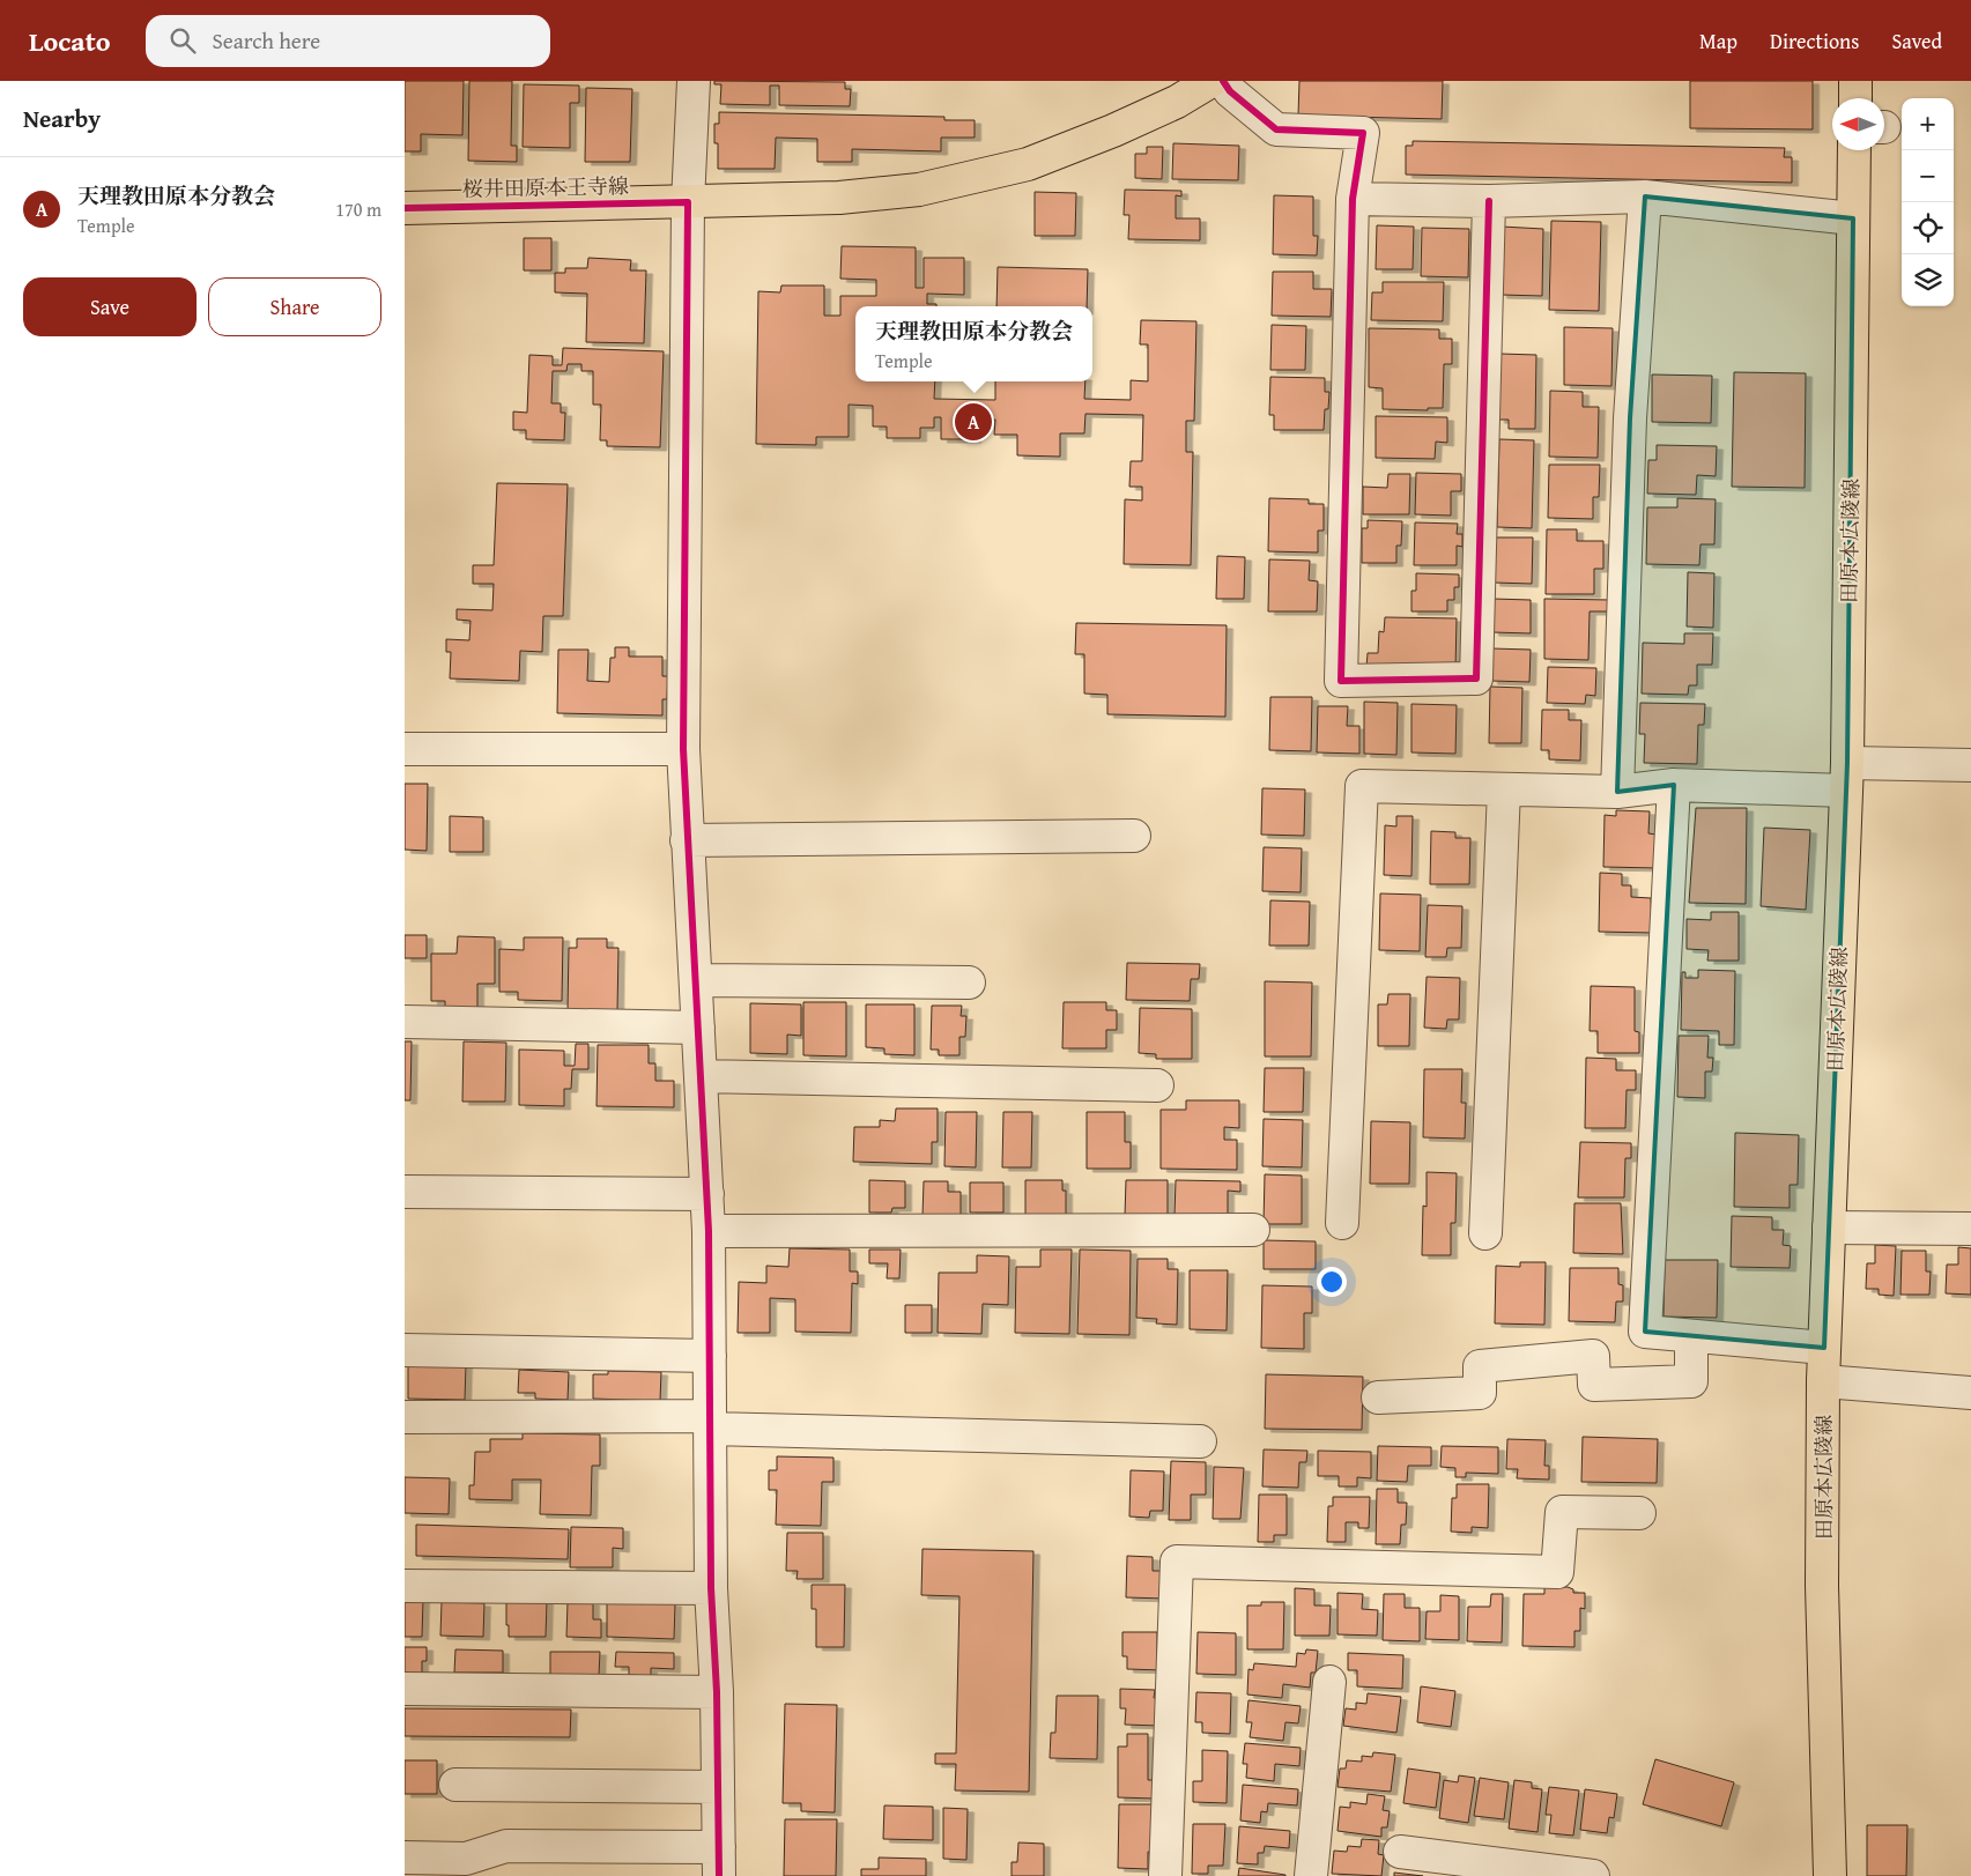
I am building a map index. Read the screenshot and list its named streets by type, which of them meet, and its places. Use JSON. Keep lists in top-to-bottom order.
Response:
{
  "streets": {
    "main road": ["桜井田原本王寺線", "田原本広陵線"]
  },
  "north": "left",
  "page": {
    "header": "Locato",
    "search": "Search here",
    "nav": ["Map", "Directions", "Saved"],
    "heading": "Nearby",
    "map_buttons": ["+", "−"],
    "list": [
      {
        "mark": "A",
        "name": "天理教田原本分教会",
        "note": "Temple",
        "value": "170 m"
      }
    ],
    "buttons": ["Save", "Share"],
    "popup": ["天理教田原本分教会", "Temple"],
    "pins": "A"
  }
}
